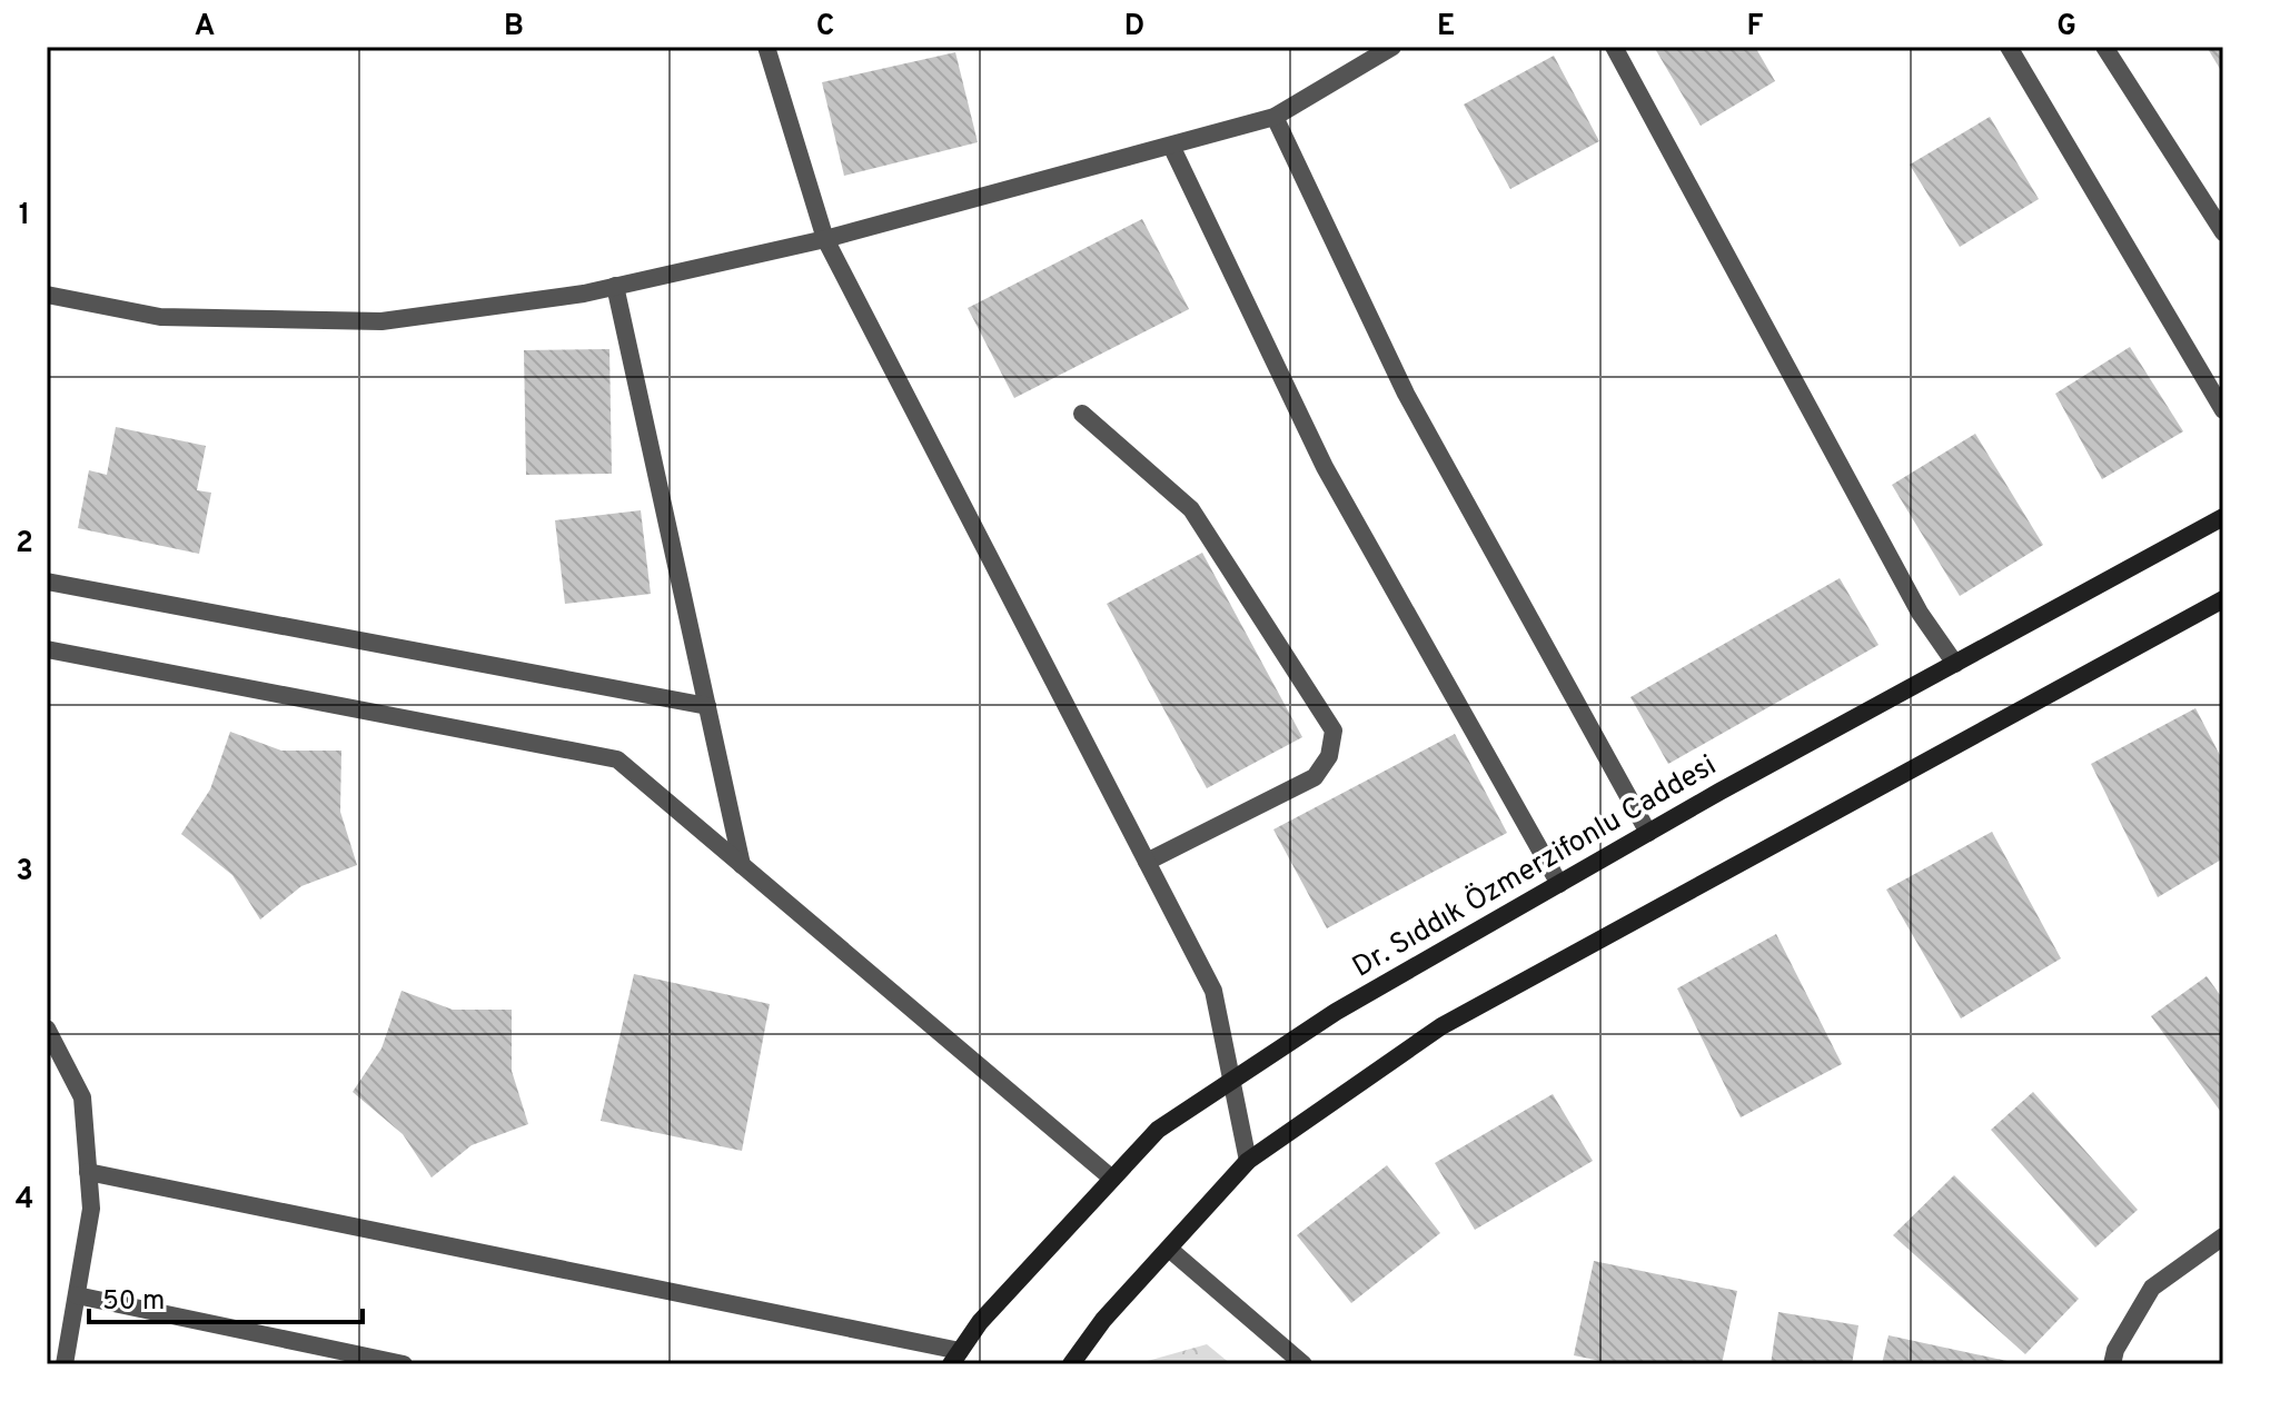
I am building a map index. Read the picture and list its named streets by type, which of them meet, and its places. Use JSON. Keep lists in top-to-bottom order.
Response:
{
  "streets": {
    "main road": ["Dr. Sıddık Özmerzifonlu Caddesi"]
  },
  "scale_bar": "50 m",
  "grid": {
    "columns": [
      "A",
      "B",
      "C",
      "D",
      "E",
      "F",
      "G"
    ],
    "rows": [
      "1",
      "2",
      "3",
      "4"
    ]
  }
}
